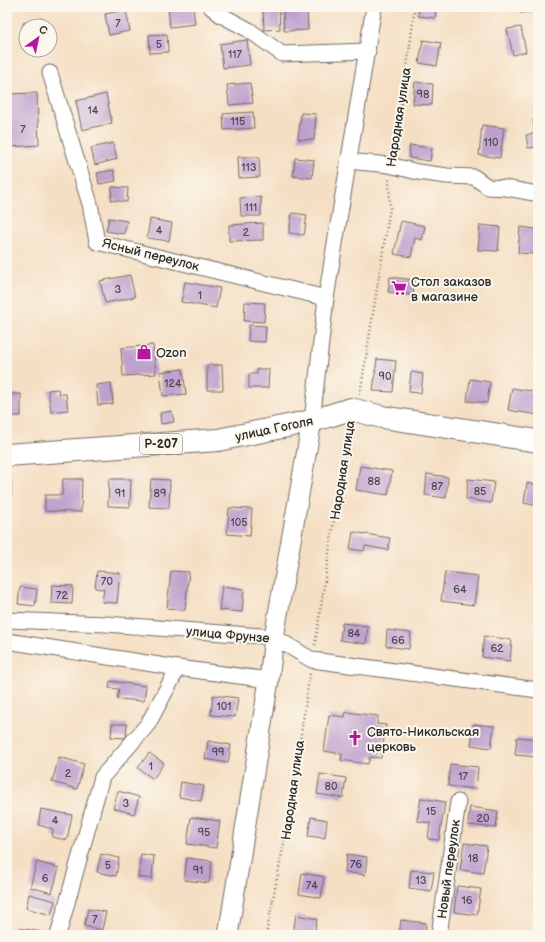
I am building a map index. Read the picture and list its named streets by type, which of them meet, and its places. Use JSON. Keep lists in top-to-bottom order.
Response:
{
  "streets": {
    "main road": ["улица Гоголя", "Р-207"],
    "street": ["Ясный переулок", "улица Фрунзе", "Новый переулок"],
    "path": ["Народная улица"]
  },
  "crossings": [
    ["Народная улица", "улица Гоголя"],
    ["Народная улица", "улица Фрунзе"]
  ],
  "places": {
    "supermarket": ["Стол заказов в магазине"],
    "shop": ["Ozon"],
    "church": ["Свято-Никольская церковь"]
  },
  "house_numbers": [
    "7",
    "5",
    "117",
    "98",
    "14",
    "115",
    "7",
    "110",
    "113",
    "111",
    "4",
    "2",
    "3",
    "1",
    "90",
    "124",
    "88",
    "87",
    "85",
    "91",
    "89",
    "105",
    "70",
    "64",
    "72",
    "84",
    "66",
    "62",
    "101",
    "99",
    "1",
    "2",
    "17",
    "80",
    "3",
    "15",
    "20",
    "4",
    "95",
    "18",
    "76",
    "5",
    "91",
    "6",
    "13",
    "74",
    "16",
    "7"
  ],
  "north": "top right"
}
